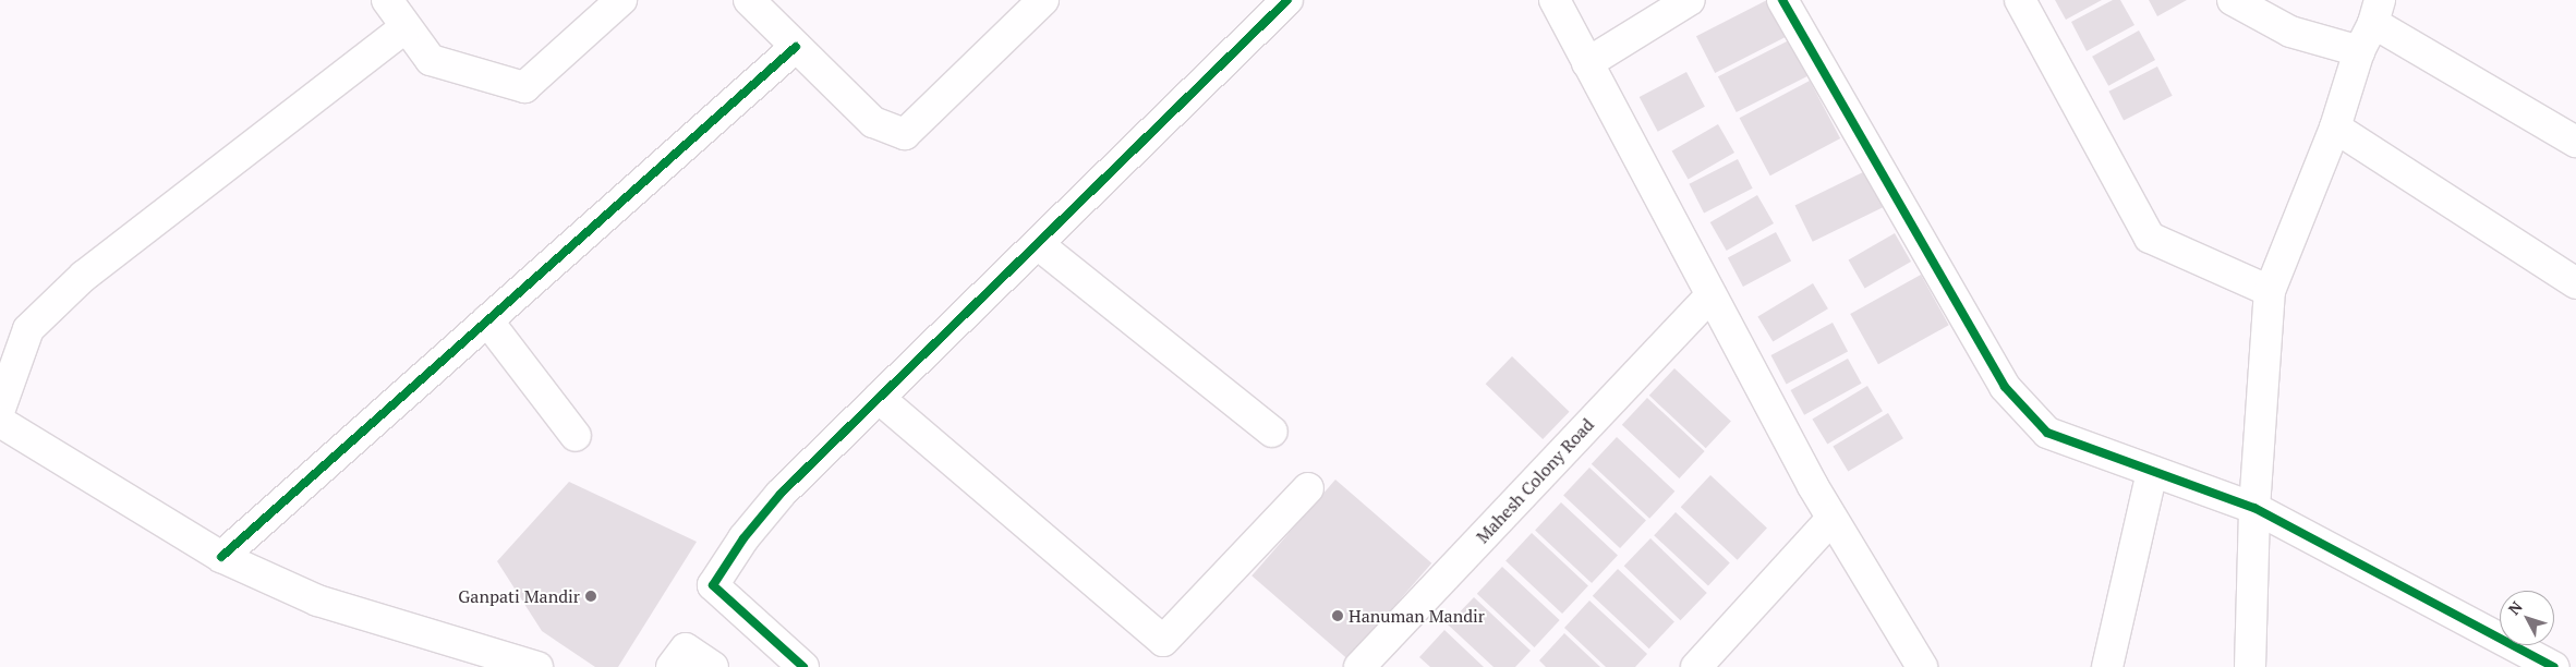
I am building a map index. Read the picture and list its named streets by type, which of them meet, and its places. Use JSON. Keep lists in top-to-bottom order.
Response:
{
  "streets": {
    "street": ["Mahesh Colony Road"]
  },
  "places": ["Ganpati Mandir", "Hanuman Mandir"],
  "north": "top left"
}
